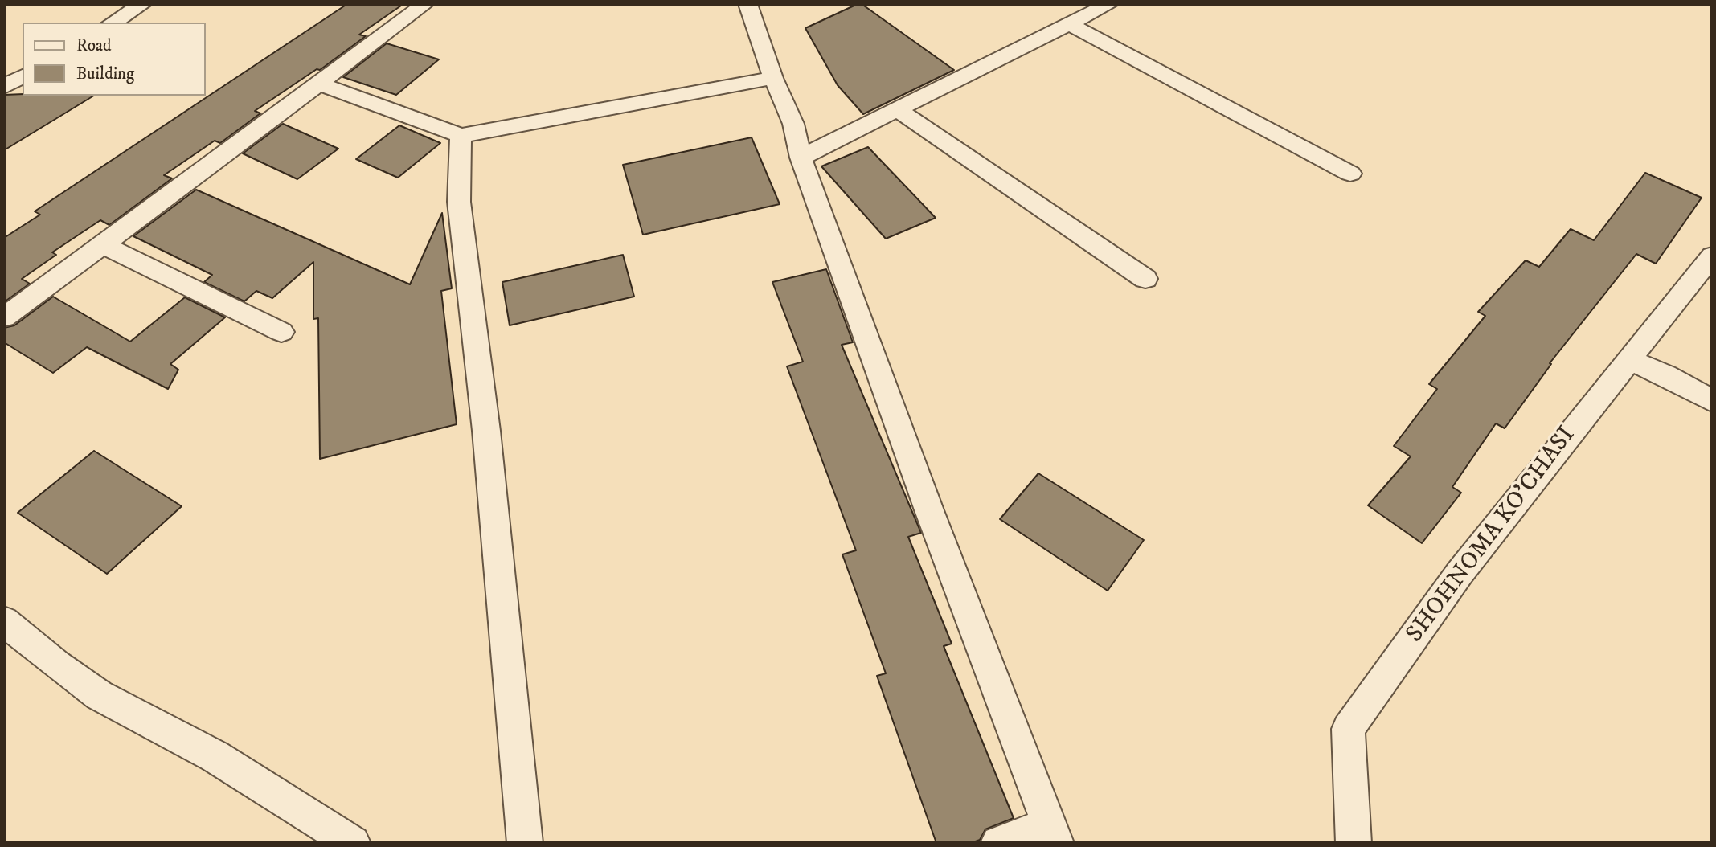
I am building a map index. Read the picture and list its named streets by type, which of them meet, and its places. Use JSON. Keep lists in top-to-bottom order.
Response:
{
  "streets": {
    "street": ["SHOHNOMA KO'CHASI"]
  },
  "legend": ["Road", "Building"]
}
